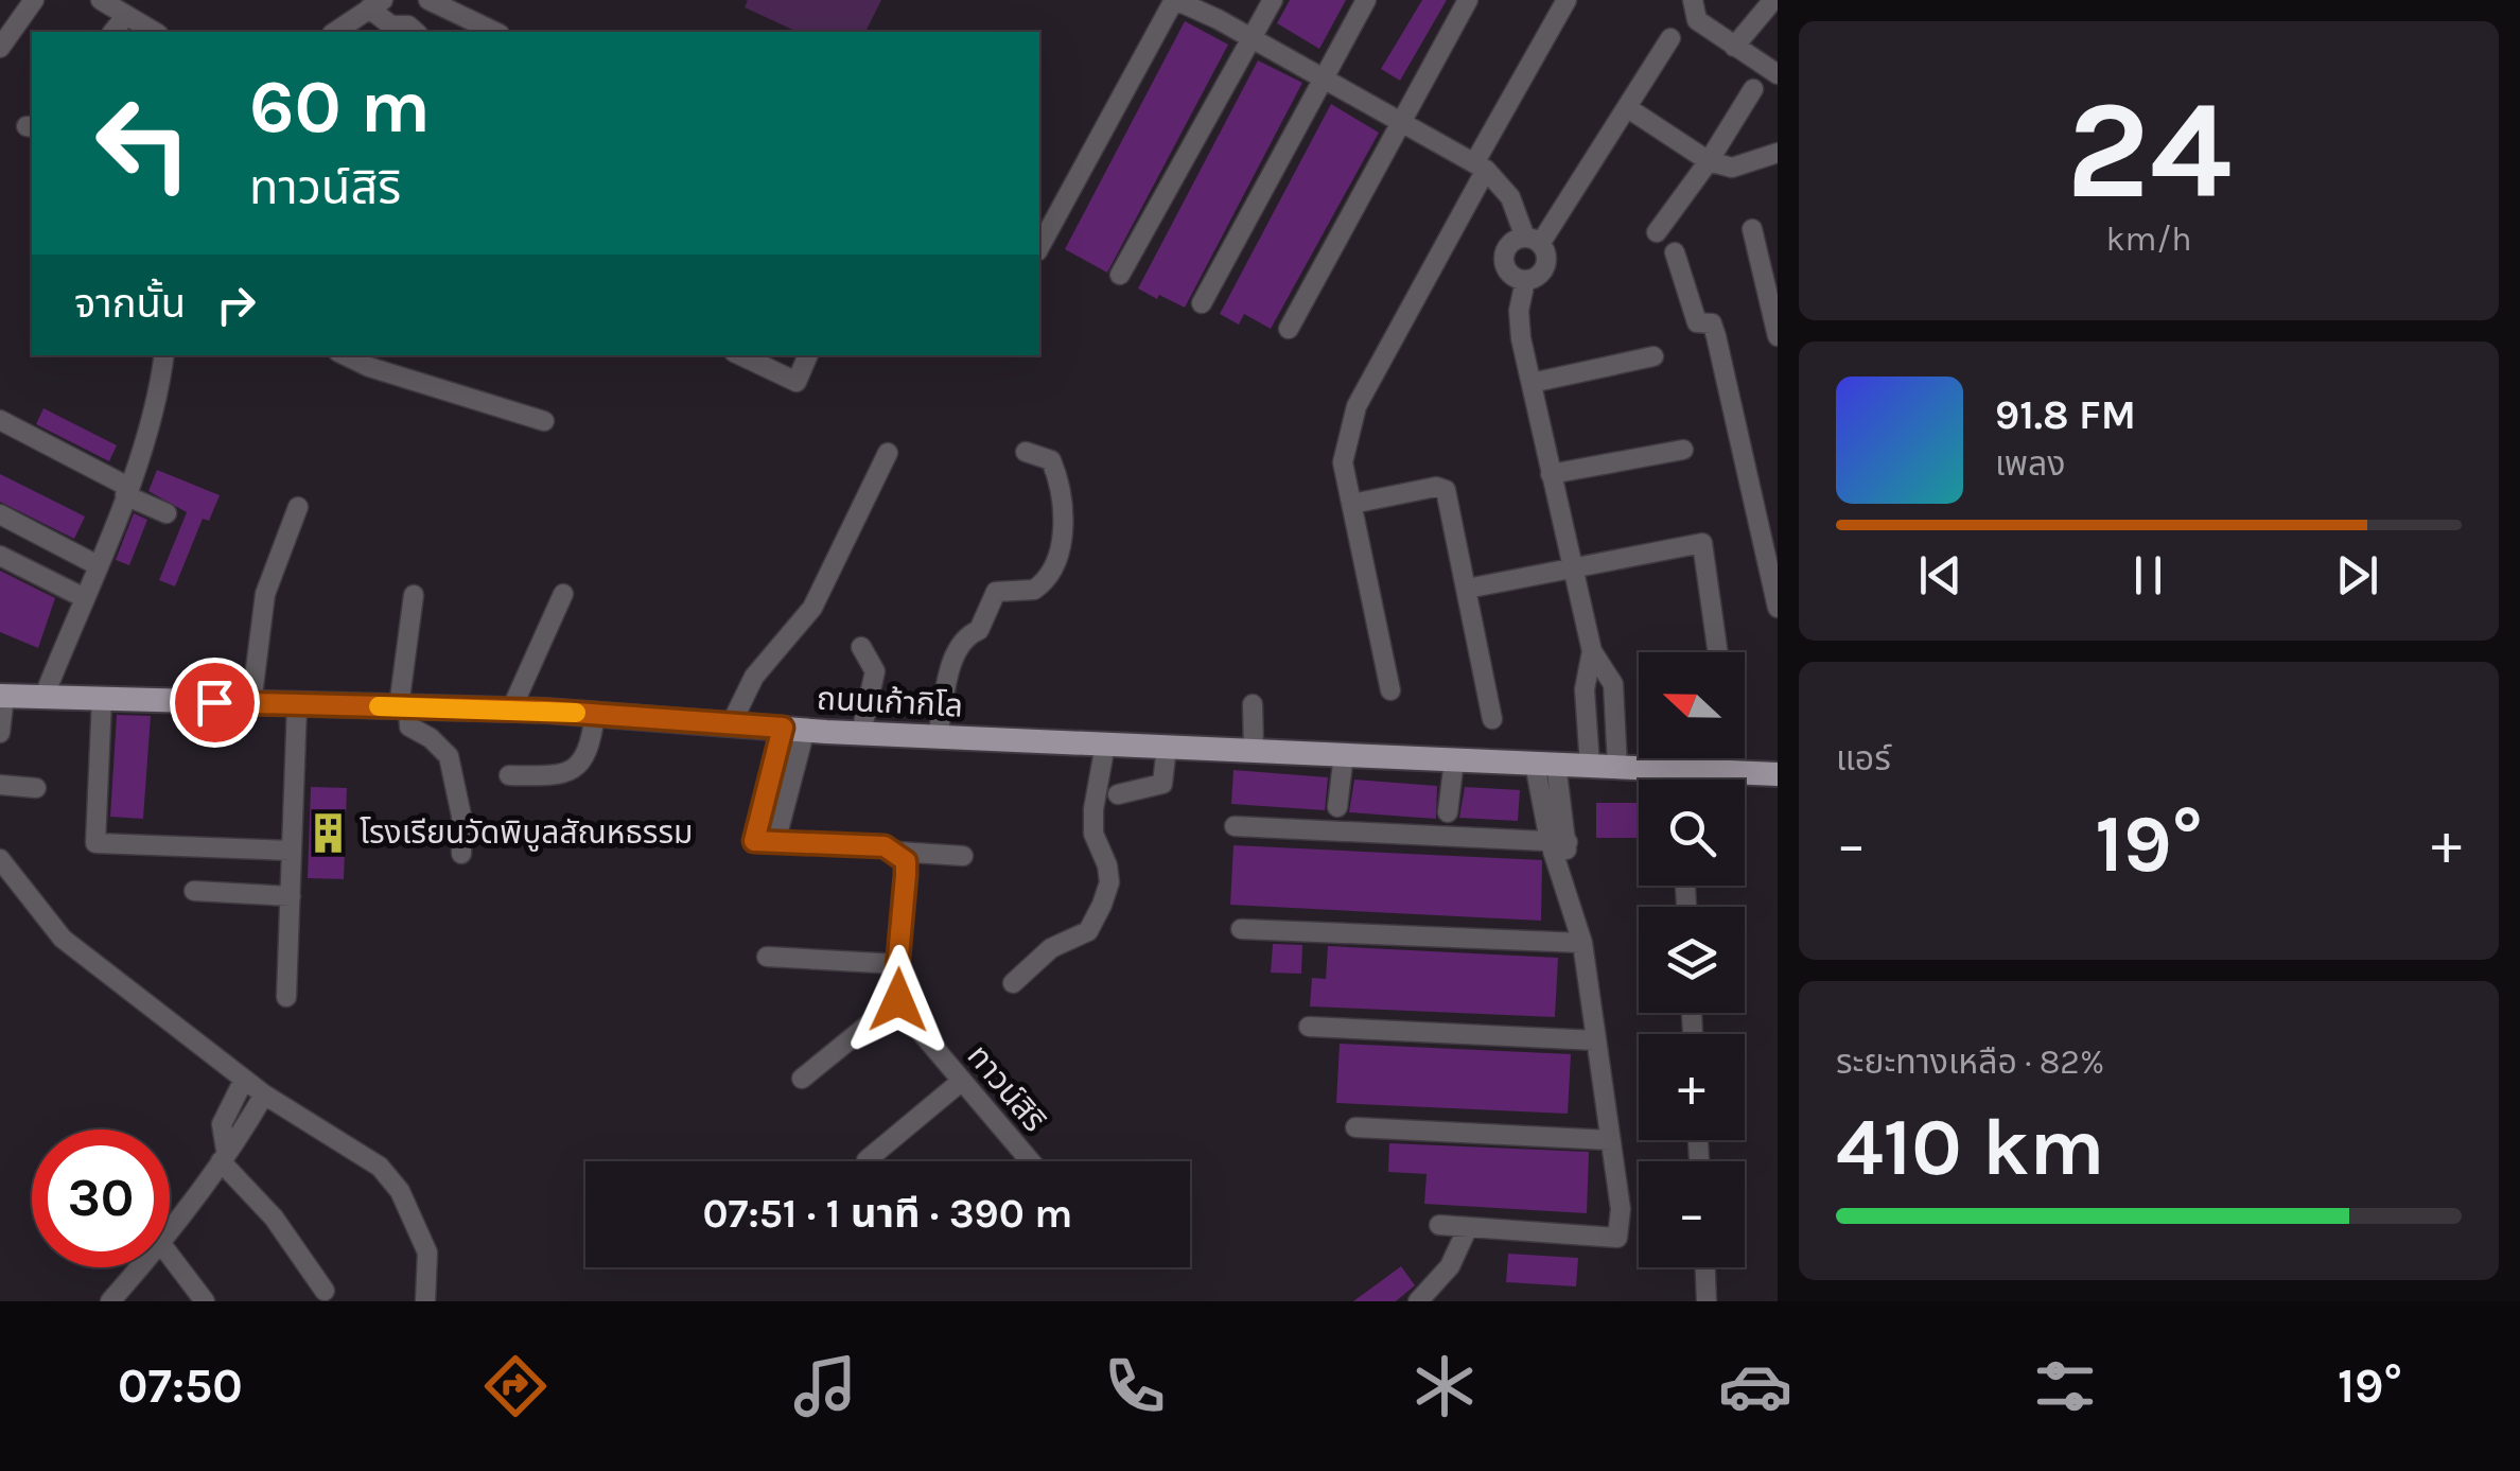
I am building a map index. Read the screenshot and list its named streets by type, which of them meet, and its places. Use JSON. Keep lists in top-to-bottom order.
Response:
{
  "streets": {
    "main road": ["ถนนเก้ากิโล"],
    "street": ["ทาวน์สิริ"]
  },
  "places": {
    "building": ["โรงเรียนวัดพิบูลสัณหธรรม"]
  },
  "north": "left",
  "page": {
    "tile": [
      ["24", "km/h"],
      "แอร์",
      ["ระยะทางเหลือ · 82%", "410 km"]
    ],
    "turn": ["60 m", "ทาวน์สิริ"],
    "then": "จากนั้น",
    "song": ["91.8 FM", "เพลง"],
    "map_buttons": ["+", "−"],
    "heat": ["−", "19°", "+"],
    "limit": "30",
    "trip": "07:51 · 1 นาที · 390 m",
    "tabs": ["07:50", "19°"]
  }
}
